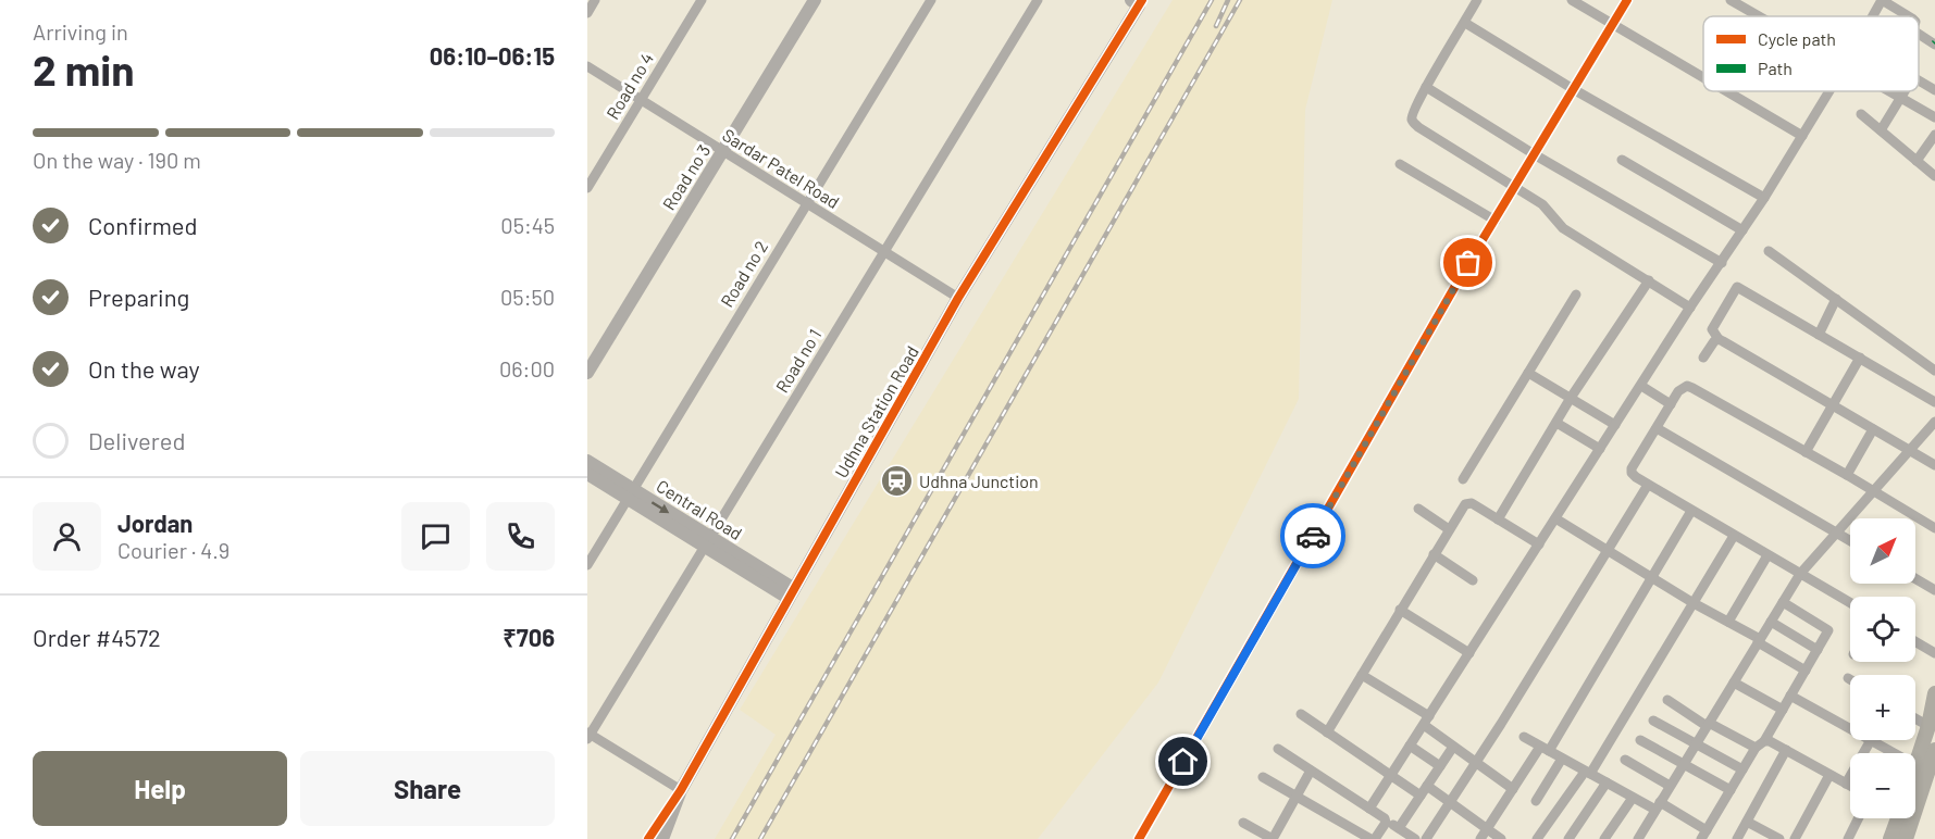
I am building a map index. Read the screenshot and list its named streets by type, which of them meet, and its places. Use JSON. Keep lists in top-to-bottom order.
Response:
{
  "streets": {
    "street": [
      "Road no 4",
      "Sardar Patel Road",
      "Road no 3",
      "Road no 2",
      "Road no 1",
      "Udhna Station Road",
      "Central Road"
    ]
  },
  "crossings": [
    ["Road no 4", "Sardar Patel Road"],
    ["Sardar Patel Road", "Road no 3"],
    ["Sardar Patel Road", "Road no 2"],
    ["Sardar Patel Road", "Road no 1"],
    ["Sardar Patel Road", "Udhna Station Road"],
    ["Road no 2", "Central Road"],
    ["Road no 1", "Central Road"],
    ["Udhna Station Road", "Central Road"]
  ],
  "places": {
    "station": ["Udhna Junction"]
  },
  "legend": ["Cycle path", "Path"],
  "north": "top right",
  "page": {
    "heading": ["2 min", "Arriving in", "06:10–06:15"],
    "panel": [
      "Jordan",
      "Courier · 4.9",
      "Order #4572",
      "₹706"
    ],
    "bar": "On the way · 190 m",
    "list": [
      ["Confirmed", "05:45"],
      ["Preparing", "05:50"],
      ["On the way", "06:00"],
      "Delivered"
    ],
    "map_buttons": ["+", "−"],
    "buttons": ["Help", "Share"]
  }
}
